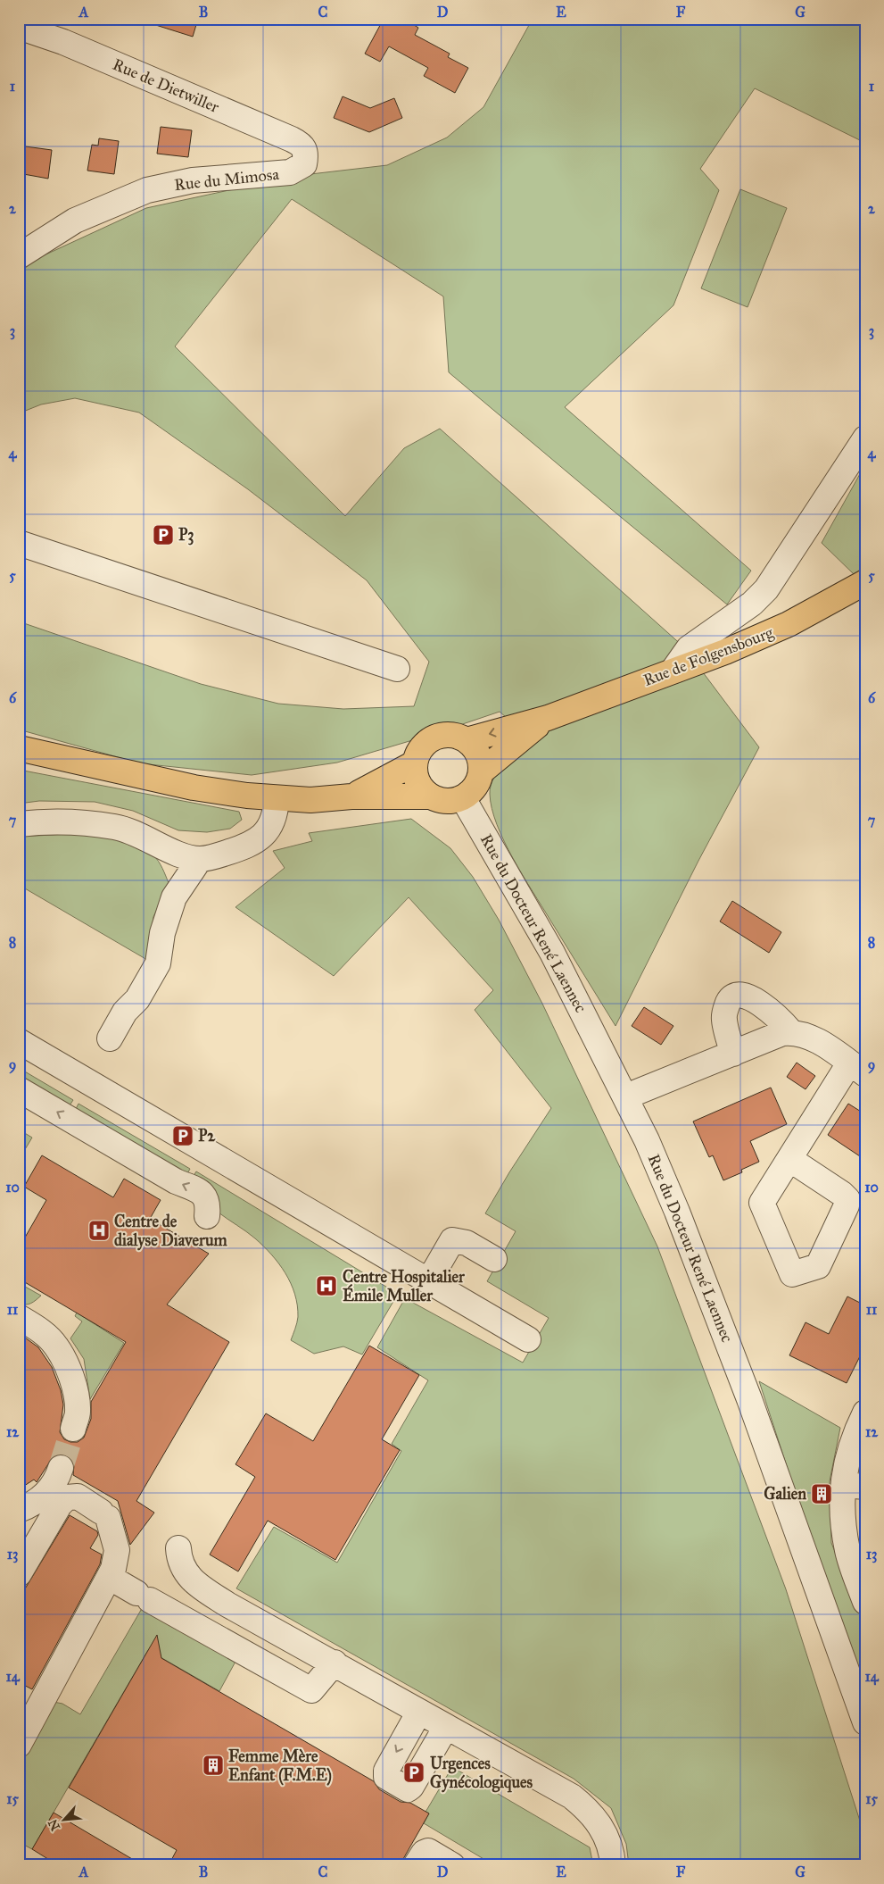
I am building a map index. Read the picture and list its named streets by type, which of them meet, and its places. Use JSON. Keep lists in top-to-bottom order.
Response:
{
  "streets": {
    "main road": ["Rue de Folgensbourg"],
    "street": ["Rue de Dietwiller", "Rue du Mimosa", "Rue du Docteur René Laennec"]
  },
  "crossings": [
    ["Rue de Dietwiller", "Rue du Mimosa"],
    ["Rue de Folgensbourg", "Rue du Docteur René Laennec"]
  ],
  "places": {
    "parking": ["P3", "P2", "Urgences Gynécologiques"],
    "hospital": ["Centre de dialyse Diaverum", "Centre Hospitalier Émile Muller"],
    "building": ["Galien", "Femme Mère Enfant (F.M.E)"]
  },
  "north": "bottom left",
  "grid": {
    "columns": [
      "A",
      "B",
      "C",
      "D",
      "E",
      "F",
      "G"
    ],
    "rows": [
      "1",
      "2",
      "3",
      "4",
      "5",
      "6",
      "7",
      "8",
      "9",
      "10",
      "11",
      "12",
      "13",
      "14",
      "15"
    ]
  }
}
